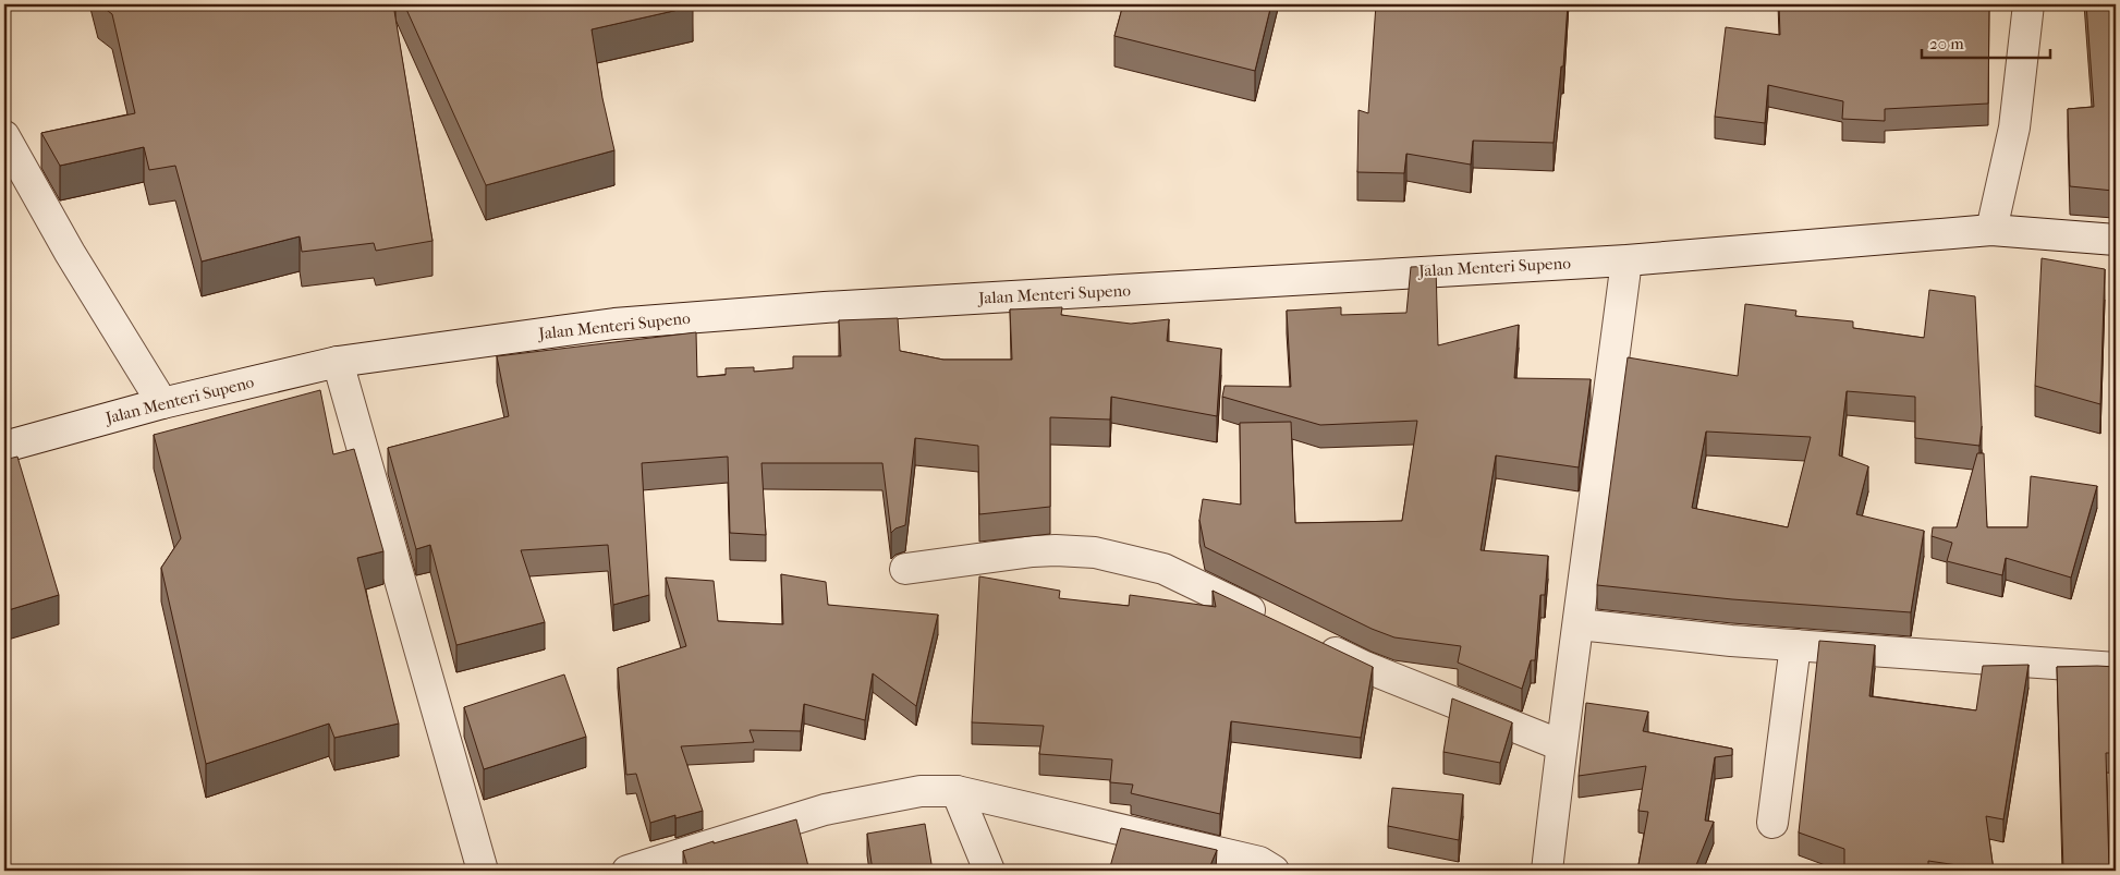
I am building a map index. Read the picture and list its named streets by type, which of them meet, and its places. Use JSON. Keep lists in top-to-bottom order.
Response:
{
  "streets": {
    "street": ["Jalan Menteri Supeno"]
  },
  "scale_bar": "20 m"
}
